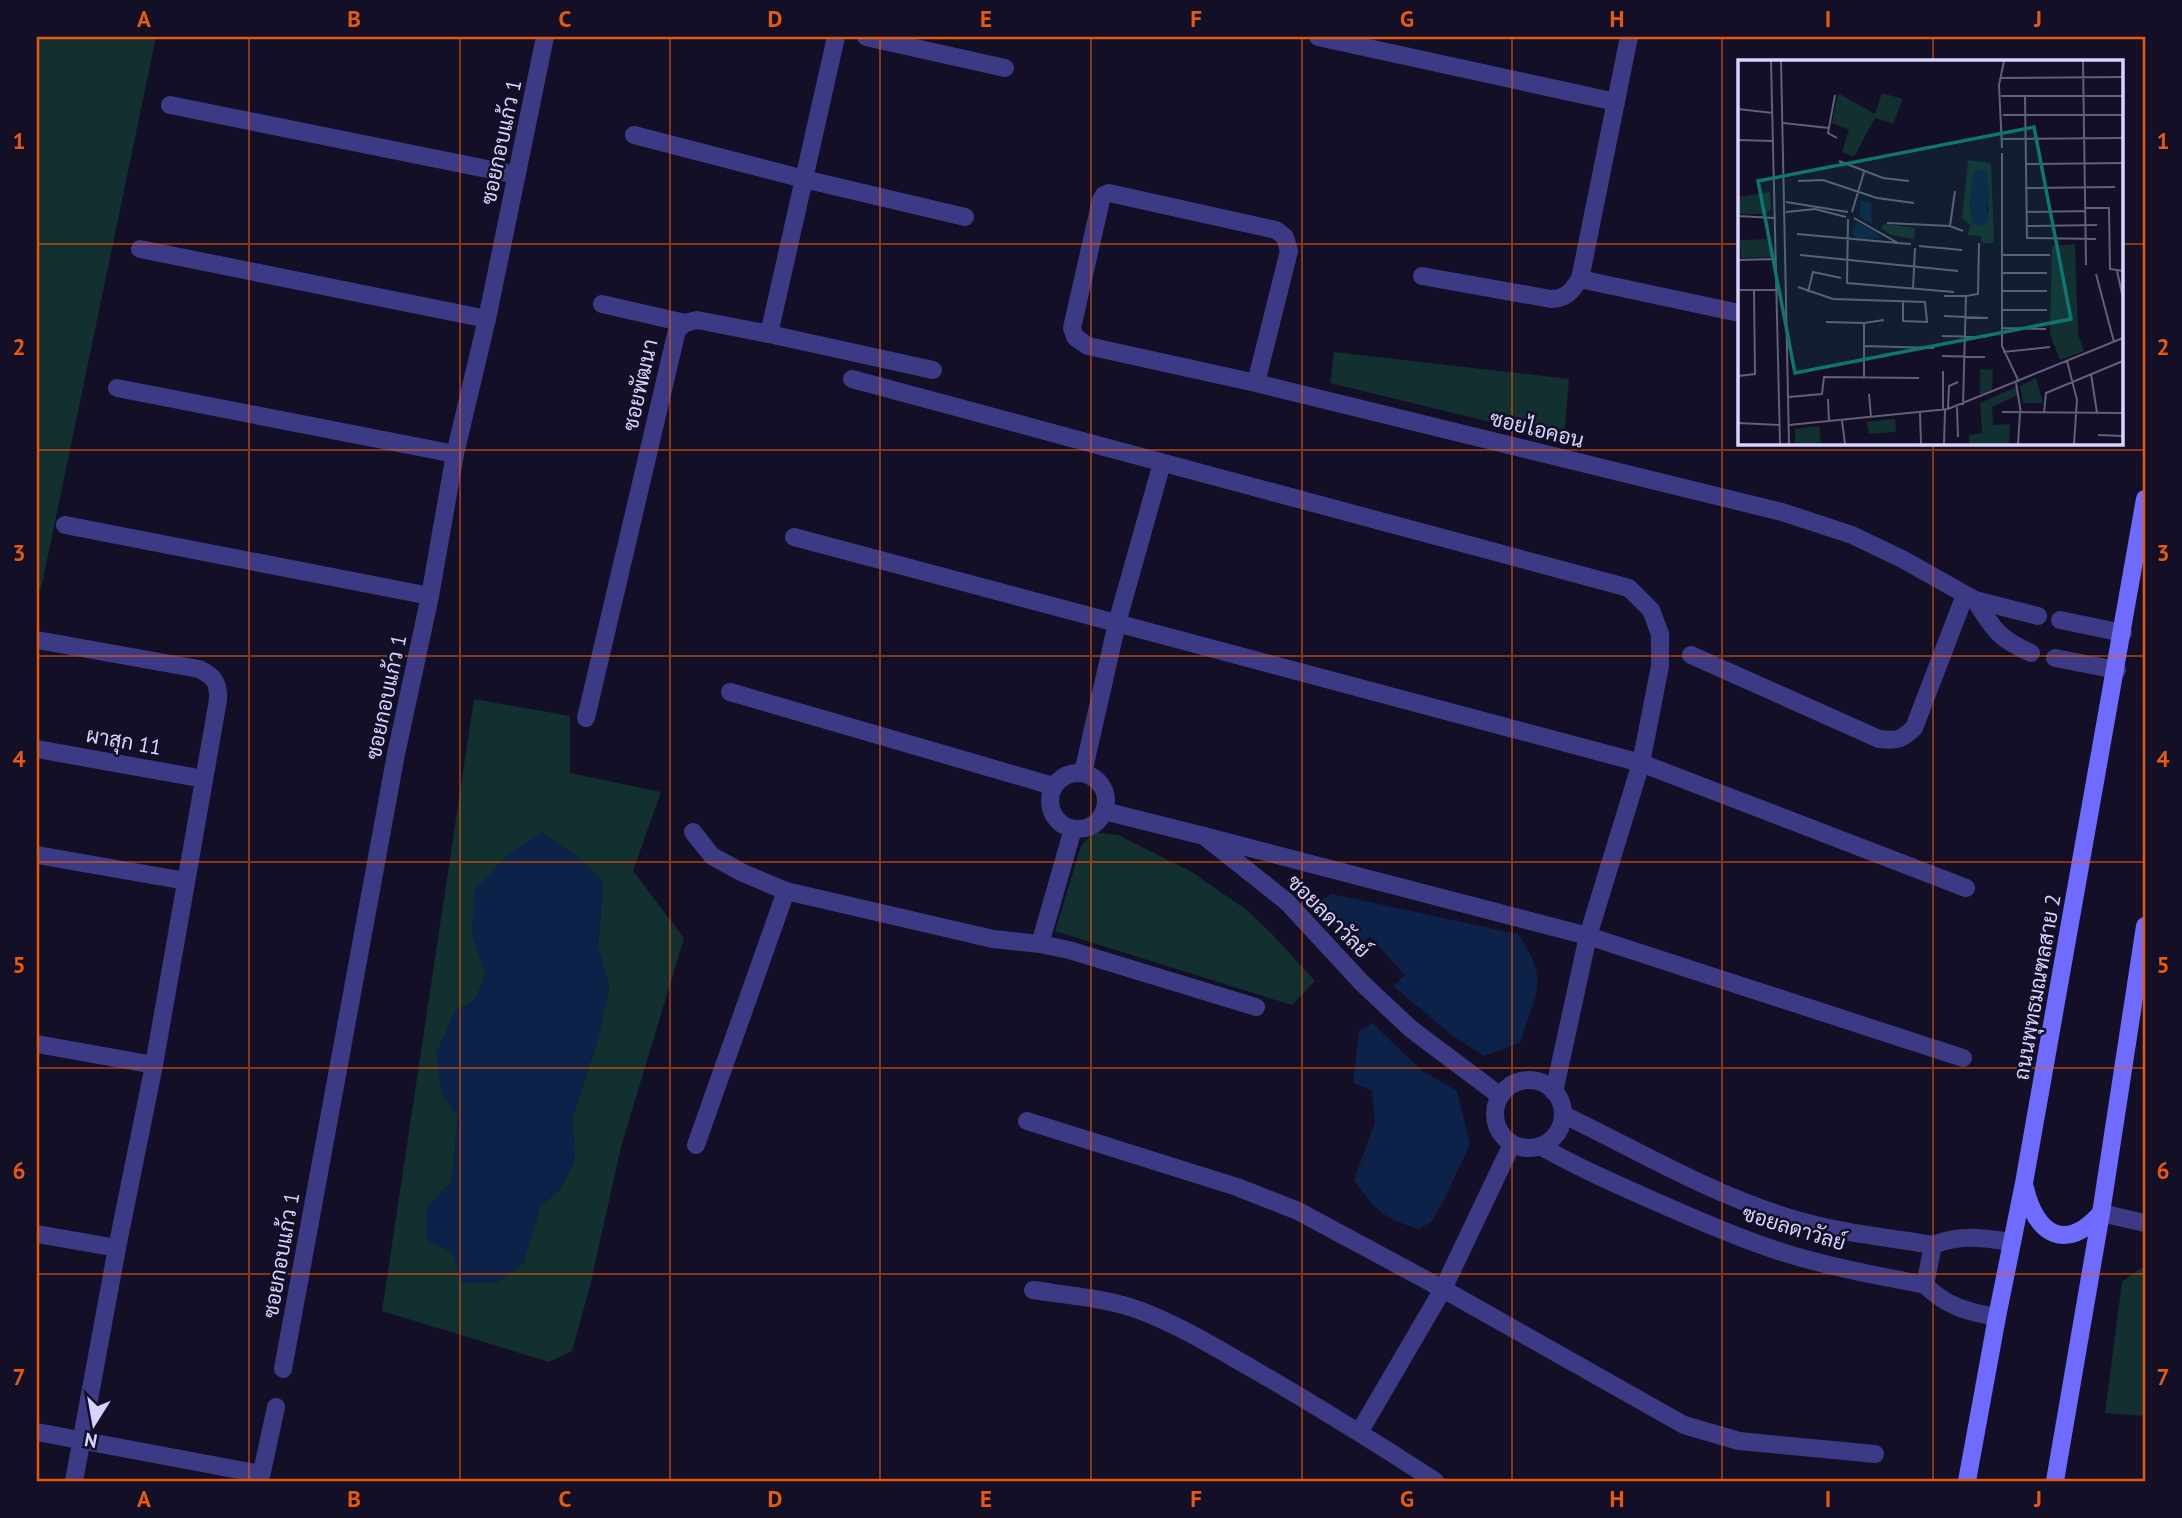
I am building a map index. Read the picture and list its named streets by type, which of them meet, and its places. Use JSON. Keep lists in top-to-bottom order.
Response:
{
  "streets": {
    "main road": ["ถนนพุทธมณฑลสาย 2"],
    "street": [
      "ซอยกอบแก้ว 1",
      "ซอยพัฒนา",
      "ซอยไอคอน",
      "ผาสุก 11",
      "ซอยลดาวัลย์"
    ]
  },
  "crossings": [
    ["ซอยลดาวัลย์", "ถนนพุทธมณฑลสาย 2"]
  ],
  "north": "bottom",
  "grid": {
    "columns": [
      "A",
      "B",
      "C",
      "D",
      "E",
      "F",
      "G",
      "H",
      "I",
      "J"
    ],
    "rows": [
      "1",
      "2",
      "3",
      "4",
      "5",
      "6",
      "7"
    ]
  }
}
